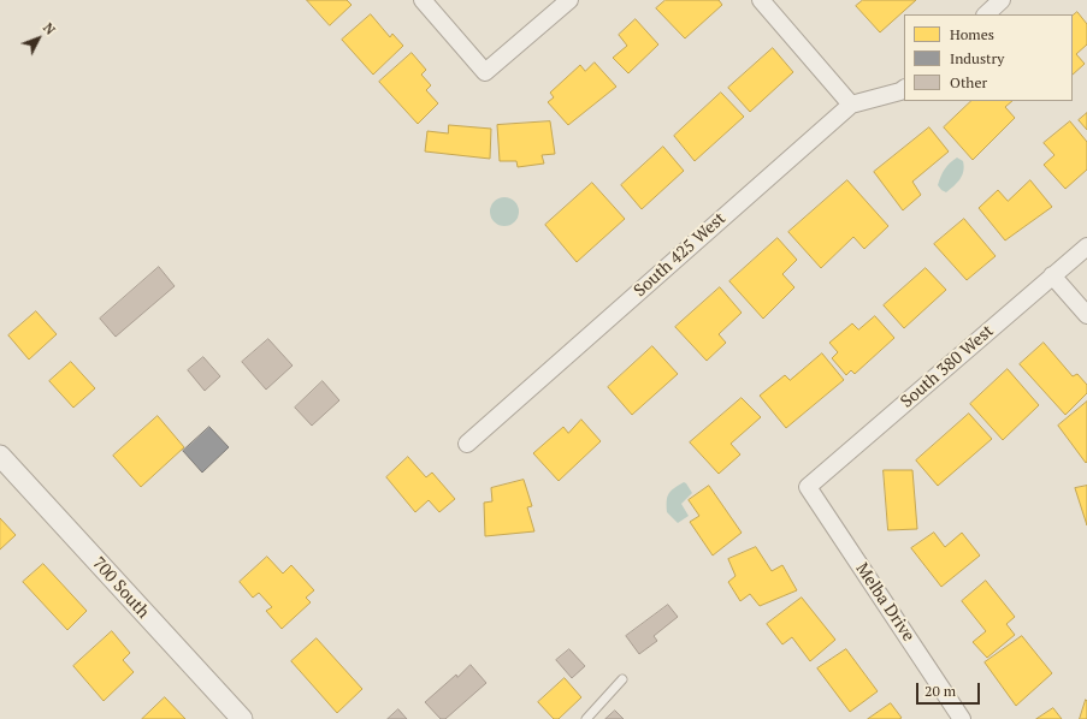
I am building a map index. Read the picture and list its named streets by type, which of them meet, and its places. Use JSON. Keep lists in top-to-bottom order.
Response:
{
  "streets": {
    "street": [
      "South 425 West",
      "South 380 West",
      "700 South",
      "Melba Drive"
    ]
  },
  "crossings": [
    ["South 380 West", "Melba Drive"]
  ],
  "legend": ["Homes", "Industry", "Other"],
  "scale_bar": "20 m",
  "north": "top right"
}
